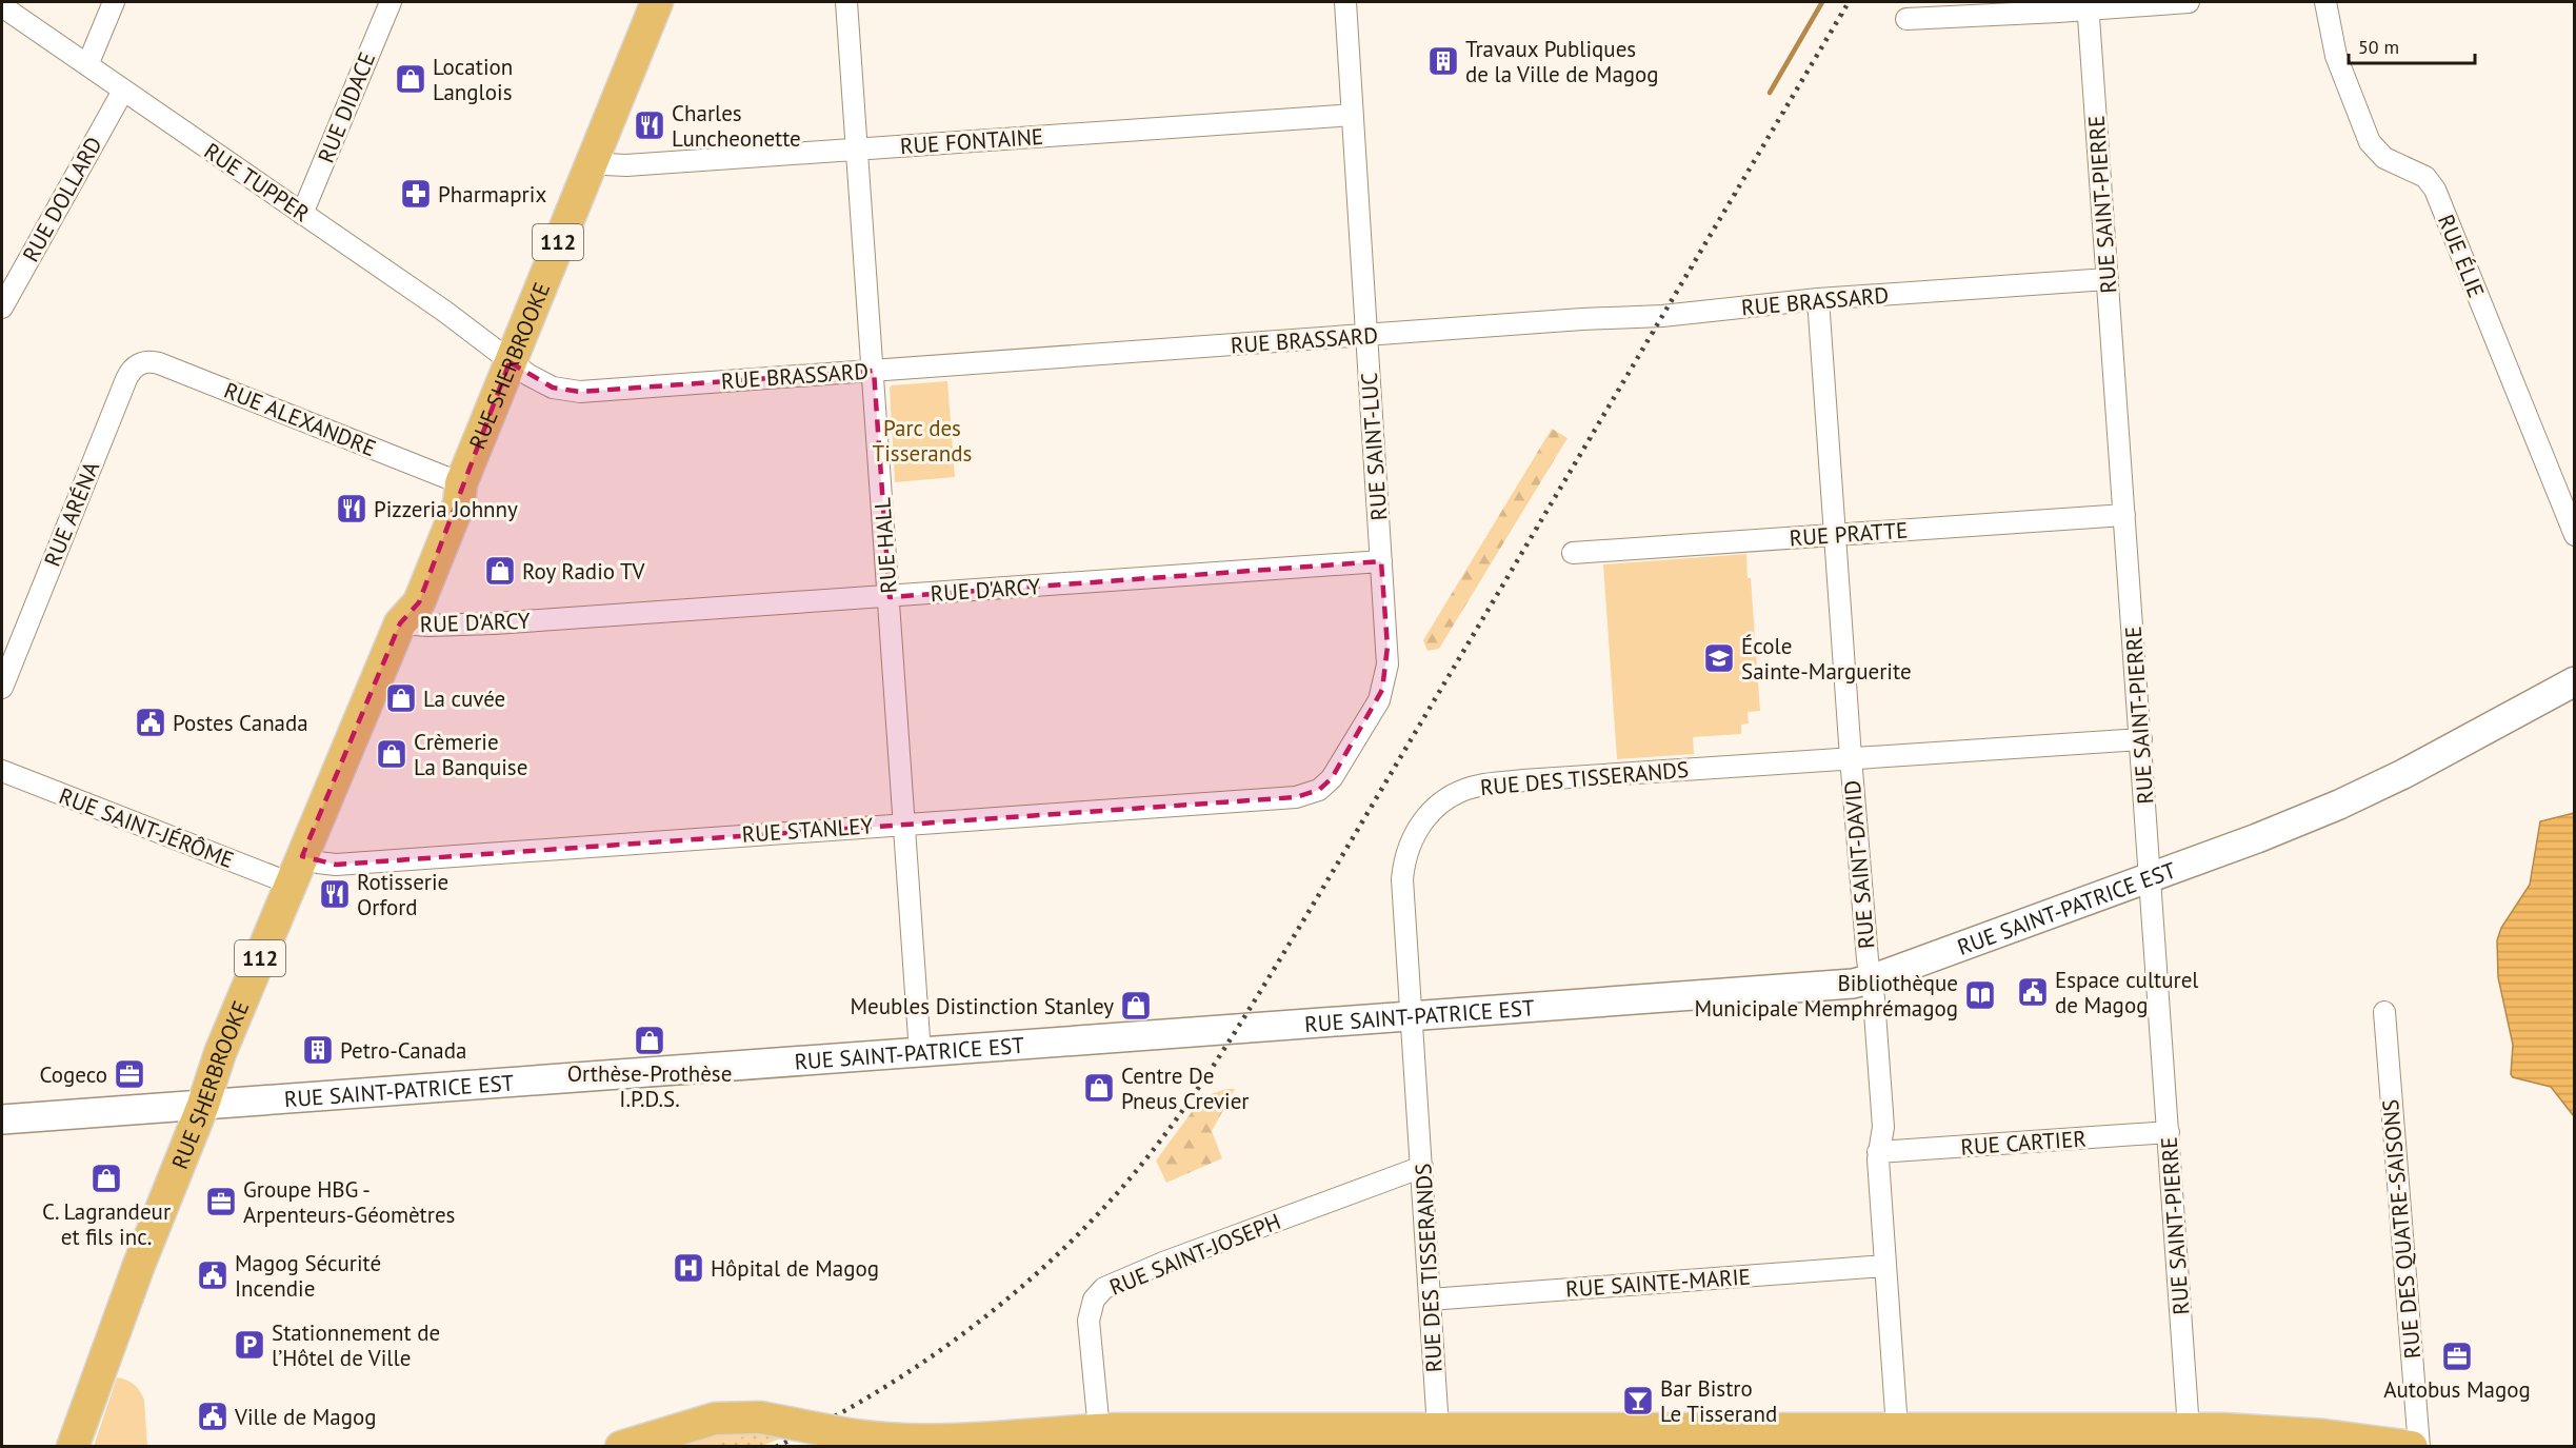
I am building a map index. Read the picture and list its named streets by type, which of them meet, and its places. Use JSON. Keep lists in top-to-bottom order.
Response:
{
  "streets": {
    "main road": ["112", "RUE SHERBROOKE"],
    "street": [
      "RUE DIDACE",
      "RUE FONTAINE",
      "RUE TUPPER",
      "RUE DOLLARD",
      "RUE SAINT-PIERRE",
      "RUE ÉLIE",
      "RUE BRASSARD",
      "RUE ALEXANDRE",
      "RUE SAINT-LUC",
      "RUE ARÉNA",
      "RUE PRATTE",
      "RUE HALL",
      "RUE D'ARCY",
      "RUE DES TISSERANDS",
      "RUE SAINT-JÉRÔME",
      "RUE STANLEY",
      "RUE SAINT-DAVID",
      "RUE SAINT-PATRICE EST",
      "RUE CARTIER",
      "RUE DES QUATRE-SAISONS",
      "RUE SAINT-JOSEPH",
      "RUE SAINTE-MARIE"
    ]
  },
  "crossings": [
    ["RUE DIDACE", "RUE TUPPER"],
    ["RUE FONTAINE", "RUE SHERBROOKE"],
    ["RUE FONTAINE", "RUE SAINT-LUC"],
    ["RUE FONTAINE", "RUE HALL"],
    ["RUE TUPPER", "RUE DOLLARD"],
    ["RUE TUPPER", "RUE BRASSARD"],
    ["RUE TUPPER", "RUE SHERBROOKE"],
    ["RUE SAINT-PIERRE", "RUE BRASSARD"],
    ["RUE SAINT-PIERRE", "RUE PRATTE"],
    ["RUE SAINT-PIERRE", "RUE DES TISSERANDS"],
    ["RUE SAINT-PIERRE", "RUE SAINT-PATRICE EST"],
    ["RUE SAINT-PIERRE", "RUE CARTIER"],
    ["RUE BRASSARD", "RUE SHERBROOKE"],
    ["RUE BRASSARD", "RUE SAINT-LUC"],
    ["RUE BRASSARD", "RUE HALL"],
    ["RUE BRASSARD", "RUE SAINT-DAVID"],
    ["RUE SHERBROOKE", "RUE ALEXANDRE"],
    ["RUE SHERBROOKE", "RUE D'ARCY"],
    ["RUE SHERBROOKE", "RUE SAINT-JÉRÔME"],
    ["RUE SHERBROOKE", "RUE STANLEY"],
    ["RUE SHERBROOKE", "RUE SAINT-PATRICE EST"],
    ["RUE ALEXANDRE", "RUE ARÉNA"],
    ["RUE SAINT-LUC", "RUE D'ARCY"],
    ["RUE SAINT-LUC", "RUE STANLEY"],
    ["RUE PRATTE", "RUE SAINT-DAVID"],
    ["RUE HALL", "RUE D'ARCY"],
    ["RUE HALL", "RUE STANLEY"],
    ["RUE HALL", "RUE SAINT-PATRICE EST"],
    ["RUE DES TISSERANDS", "RUE SAINT-DAVID"],
    ["RUE DES TISSERANDS", "RUE SAINT-PATRICE EST"],
    ["RUE DES TISSERANDS", "RUE SAINT-JOSEPH"],
    ["RUE DES TISSERANDS", "RUE SAINTE-MARIE"],
    ["RUE SAINT-JÉRÔME", "RUE STANLEY"],
    ["RUE SAINT-DAVID", "RUE SAINT-PATRICE EST"],
    ["RUE SAINT-DAVID", "RUE CARTIER"],
    ["RUE SAINT-DAVID", "RUE SAINTE-MARIE"]
  ],
  "parks": ["Parc des Tisserands"],
  "places": {
    "building": ["Travaux Publiques de la Ville de Magog", "Petro-Canada"],
    "shop": [
      "Location Langlois",
      "Roy Radio TV",
      "La cuvée",
      "Crèmerie La Banquise",
      "Meubles Distinction Stanley",
      "Orthèse-Prothèse I.P.D.S.",
      "Centre De Pneus Crevier",
      "C. Lagrandeur et fils inc."
    ],
    "restaurant": ["Charles Luncheonette", "Pizzeria Johnny", "Rotisserie Orford"],
    "pharmacy": ["Pharmaprix"],
    "school or university": ["École Sainte-Marguerite"],
    "public building": [
      "Postes Canada",
      "Espace culturel de Magog",
      "Magog Sécurité Incendie",
      "Ville de Magog"
    ],
    "library": ["Bibliothèque Municipale Memphrémagog"],
    "office": ["Cogeco", "Groupe HBG - Arpenteurs-Géomètres", "Autobus Magog"],
    "hospital": ["Hôpital de Magog"],
    "parking": ["Stationnement de l’Hôtel de Ville"],
    "bar": ["Bar Bistro Le Tisserand"]
  },
  "scale_bar": "50 m"
}
